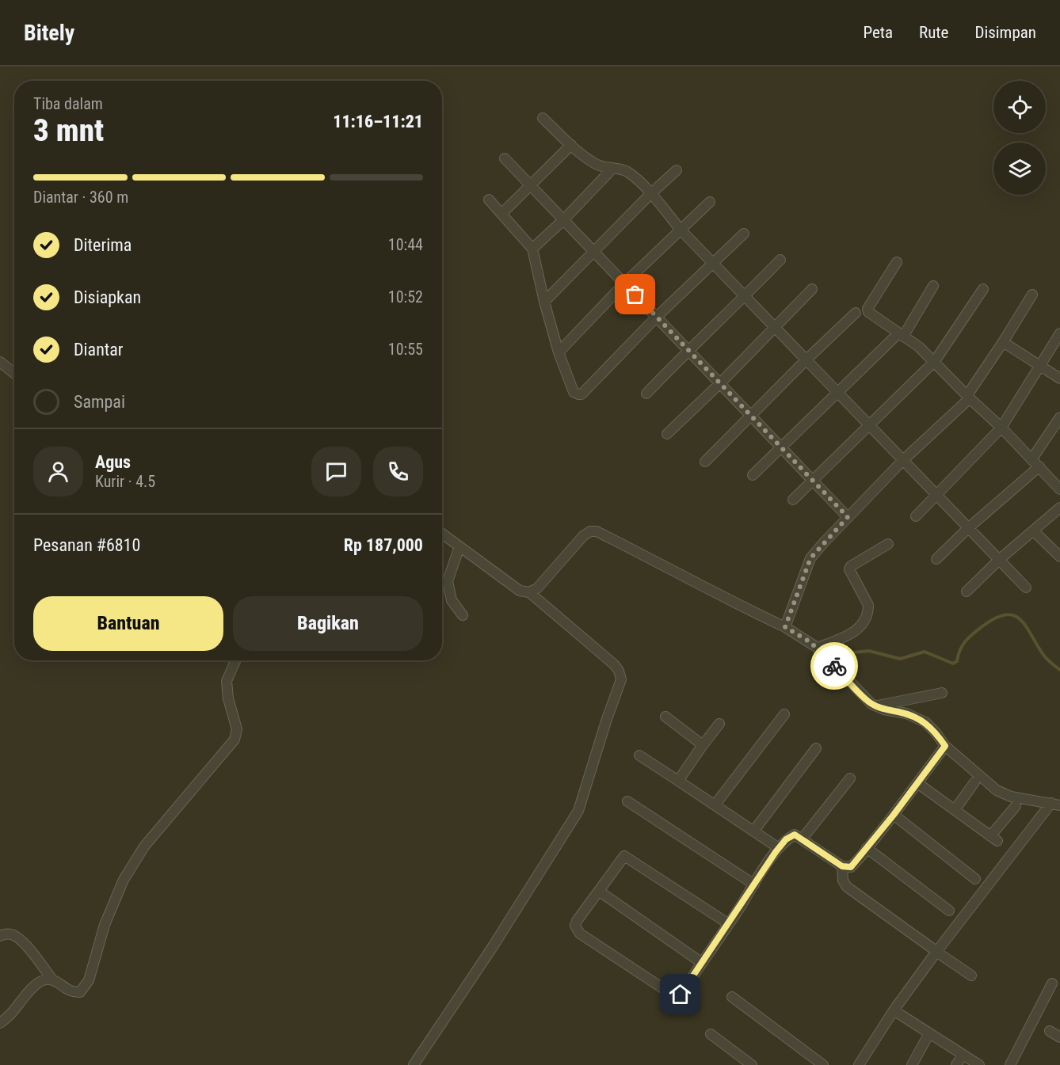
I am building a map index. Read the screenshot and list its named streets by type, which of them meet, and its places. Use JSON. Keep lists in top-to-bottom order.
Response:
{
  "page": {
    "header": "Bitely",
    "nav": ["Peta", "Rute", "Disimpan"],
    "heading": ["3 mnt", "Tiba dalam", "11:16–11:21"],
    "panel": [
      "Agus",
      "Kurir · 4.5",
      "Pesanan #6810",
      "Rp 187,000"
    ],
    "bar": "Diantar · 360 m",
    "list": [
      ["Diterima", "10:44"],
      ["Disiapkan", "10:52"],
      ["Diantar", "10:55"],
      "Sampai"
    ],
    "buttons": ["Bantuan", "Bagikan"]
  }
}
